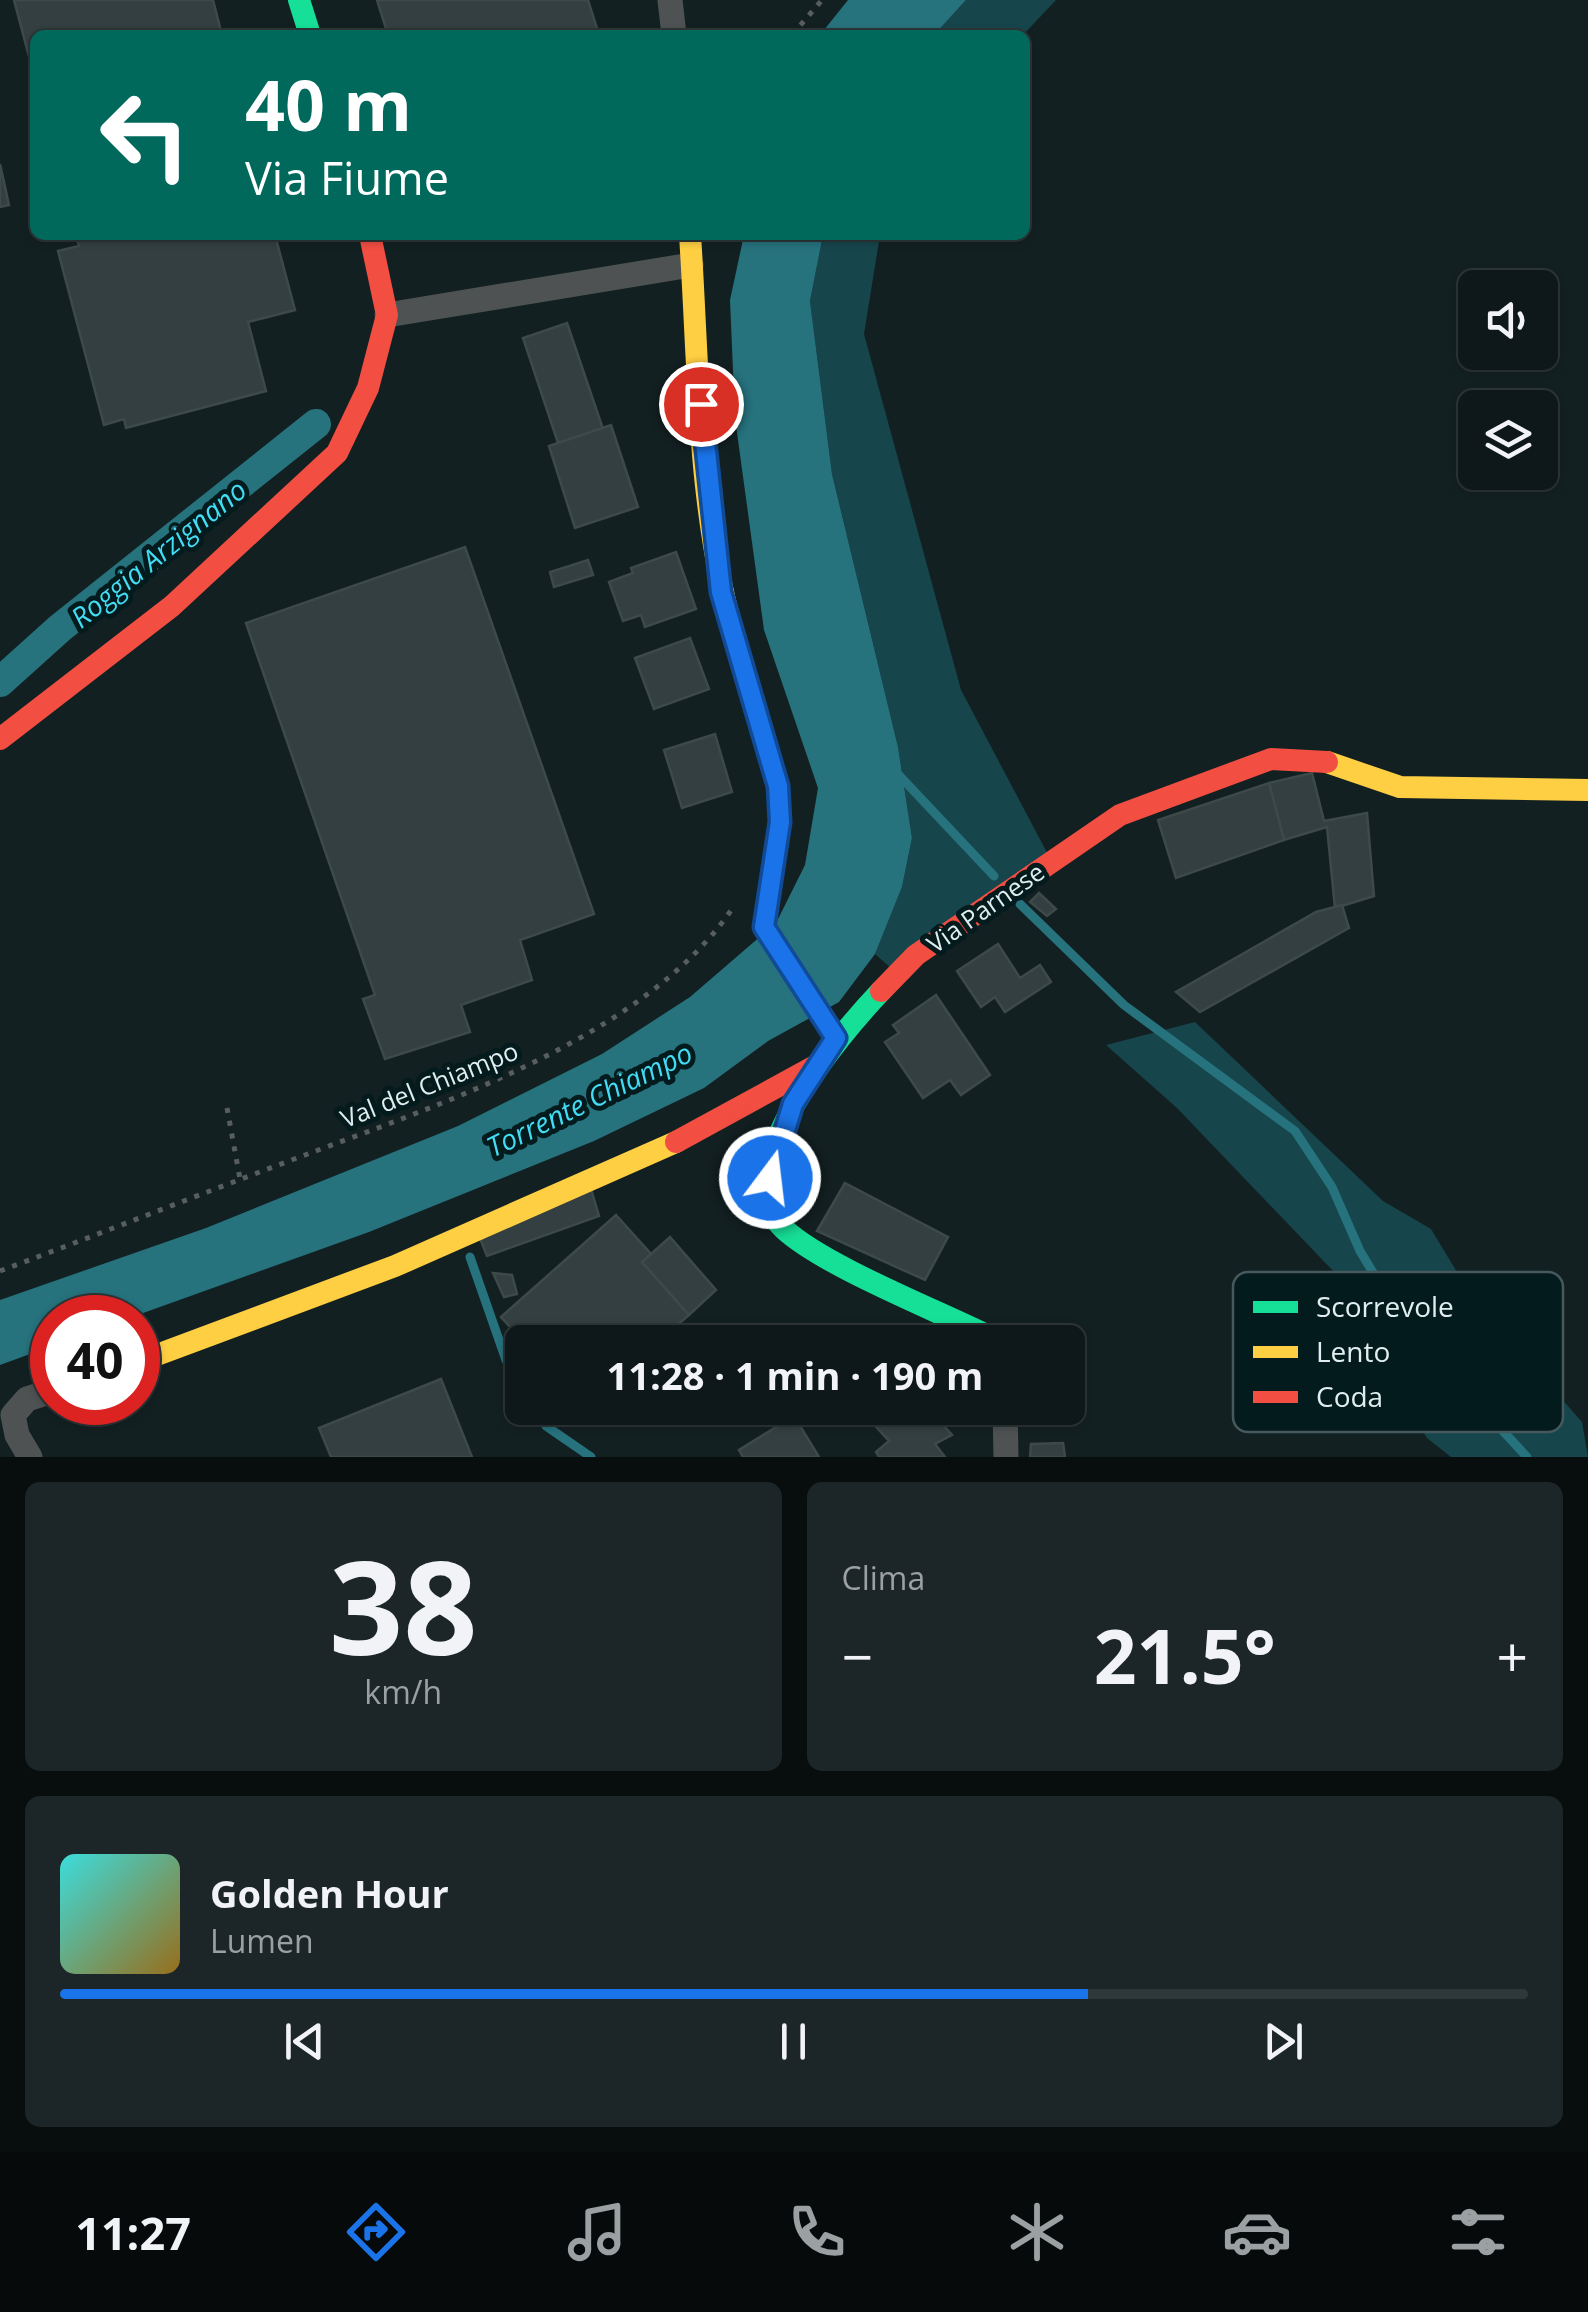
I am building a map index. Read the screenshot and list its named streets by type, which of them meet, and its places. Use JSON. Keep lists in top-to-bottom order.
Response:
{
  "streets": {
    "street": ["Via Parnese"],
    "path": ["Val del Chiampo"]
  },
  "water": ["Roggia Arzignano", "Torrente Chiampo"],
  "legend": ["Scorrevole", "Lento", "Coda"],
  "page": {
    "turn": ["40 m", "Via Fiume"],
    "limit": "40",
    "trip": "11:28 · 1 min · 190 m",
    "tile": [
      ["38", "km/h"],
      "Clima"
    ],
    "heat": ["−", "21.5°", "+"],
    "song": ["Golden Hour", "Lumen"],
    "tabs": "11:27"
  }
}
